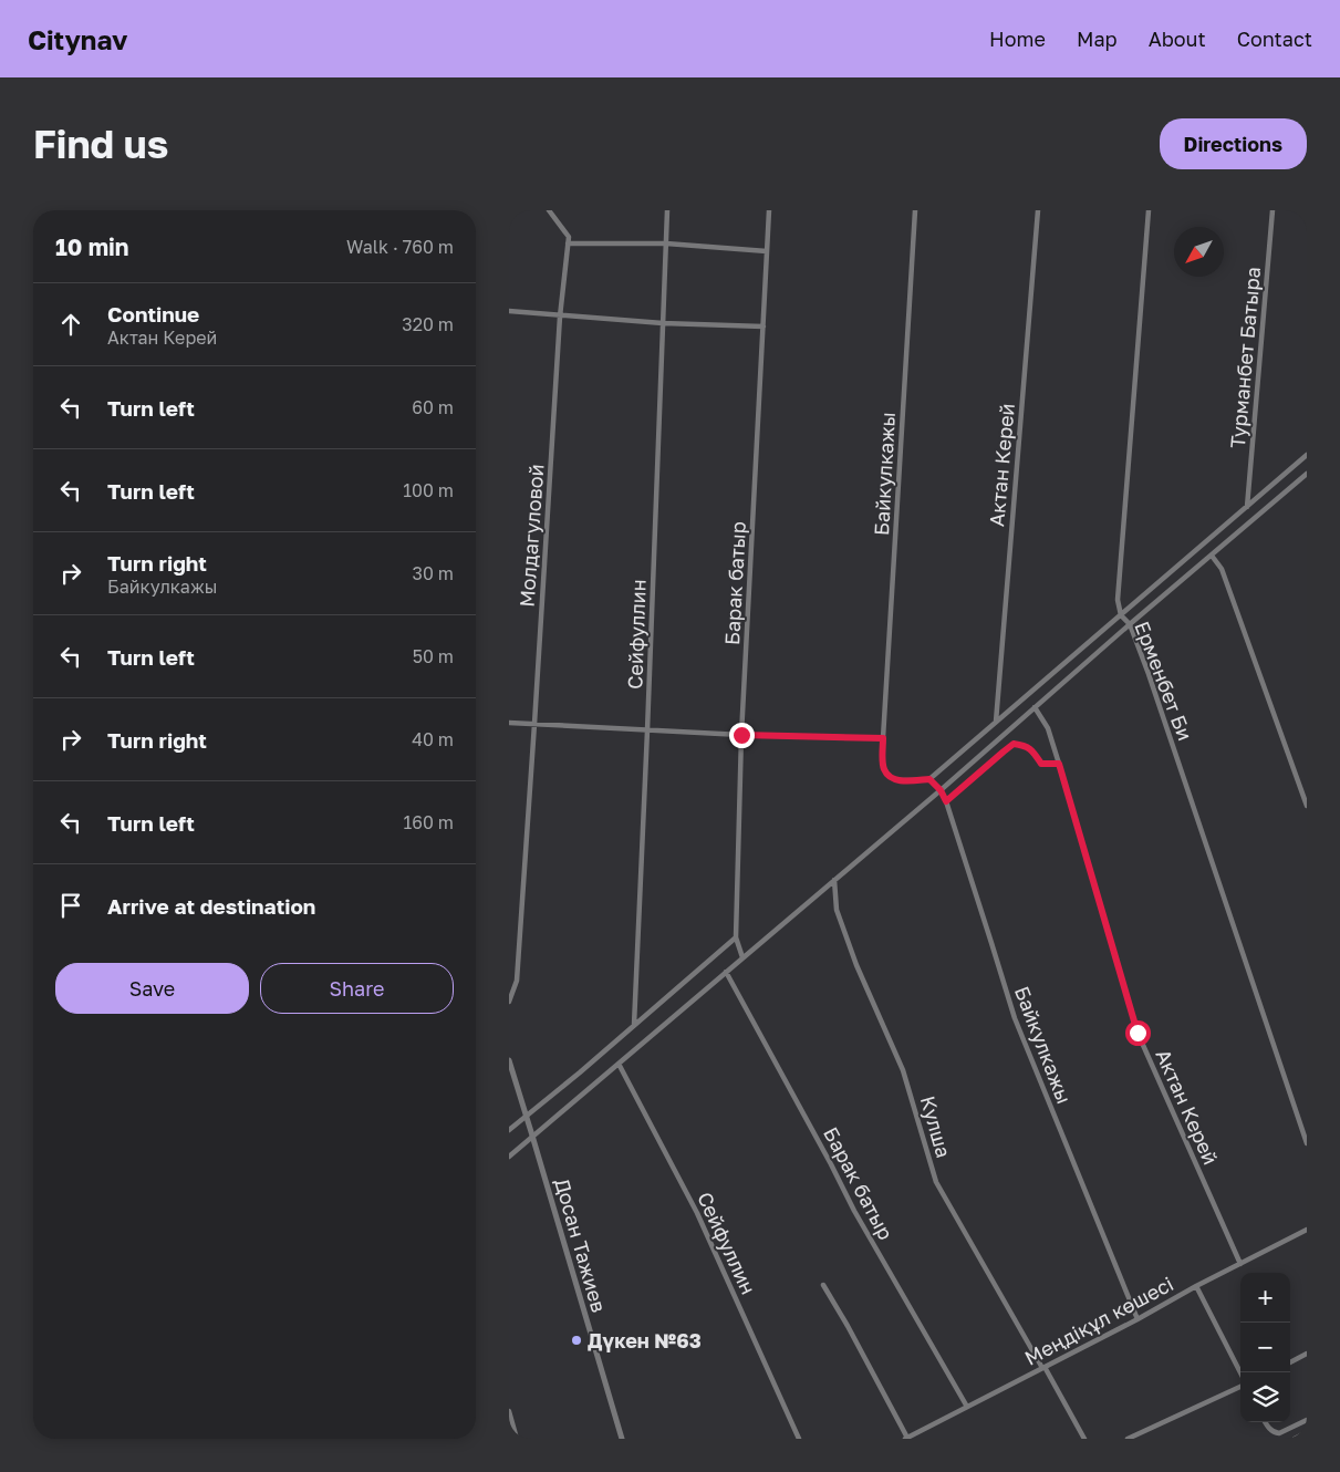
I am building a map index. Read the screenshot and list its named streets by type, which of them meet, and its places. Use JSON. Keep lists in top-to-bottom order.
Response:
{
  "streets": {
    "street": [
      "Турманбет Батыра",
      "Актан Керей",
      "Байкулкажы",
      "Молдагуловой",
      "Барак батыр",
      "Сейфуллин",
      "Ерменбет Би",
      "Кулша",
      "Досан Тажиев",
      "Меңдіқұл көшесі"
    ]
  },
  "crossings": [
    ["Актан Керей", "Меңдіқұл көшесі"],
    ["Байкулкажы", "Меңдіқұл көшесі"],
    ["Барак батыр", "Меңдіқұл көшесі"],
    ["Кулша", "Меңдіқұл көшесі"]
  ],
  "places": ["Дүкен №63"],
  "north": "bottom left",
  "page": {
    "header": "Citynav",
    "nav": [
      "Home",
      "Map",
      "About",
      "Contact"
    ],
    "buttons": [
      "Directions",
      ["Save", "Share"]
    ],
    "title": "Find us",
    "heading": ["10 min", "Walk · 760 m"],
    "list": [
      ["Continue", "Актан Керей", "320 m"],
      ["Turn left", "60 m"],
      ["Turn left", "100 m"],
      ["Turn right", "Байкулкажы", "30 m"],
      ["Turn left", "50 m"],
      ["Turn right", "40 m"],
      ["Turn left", "160 m"],
      "Arrive at destination"
    ],
    "map_buttons": ["+", "−"]
  }
}
